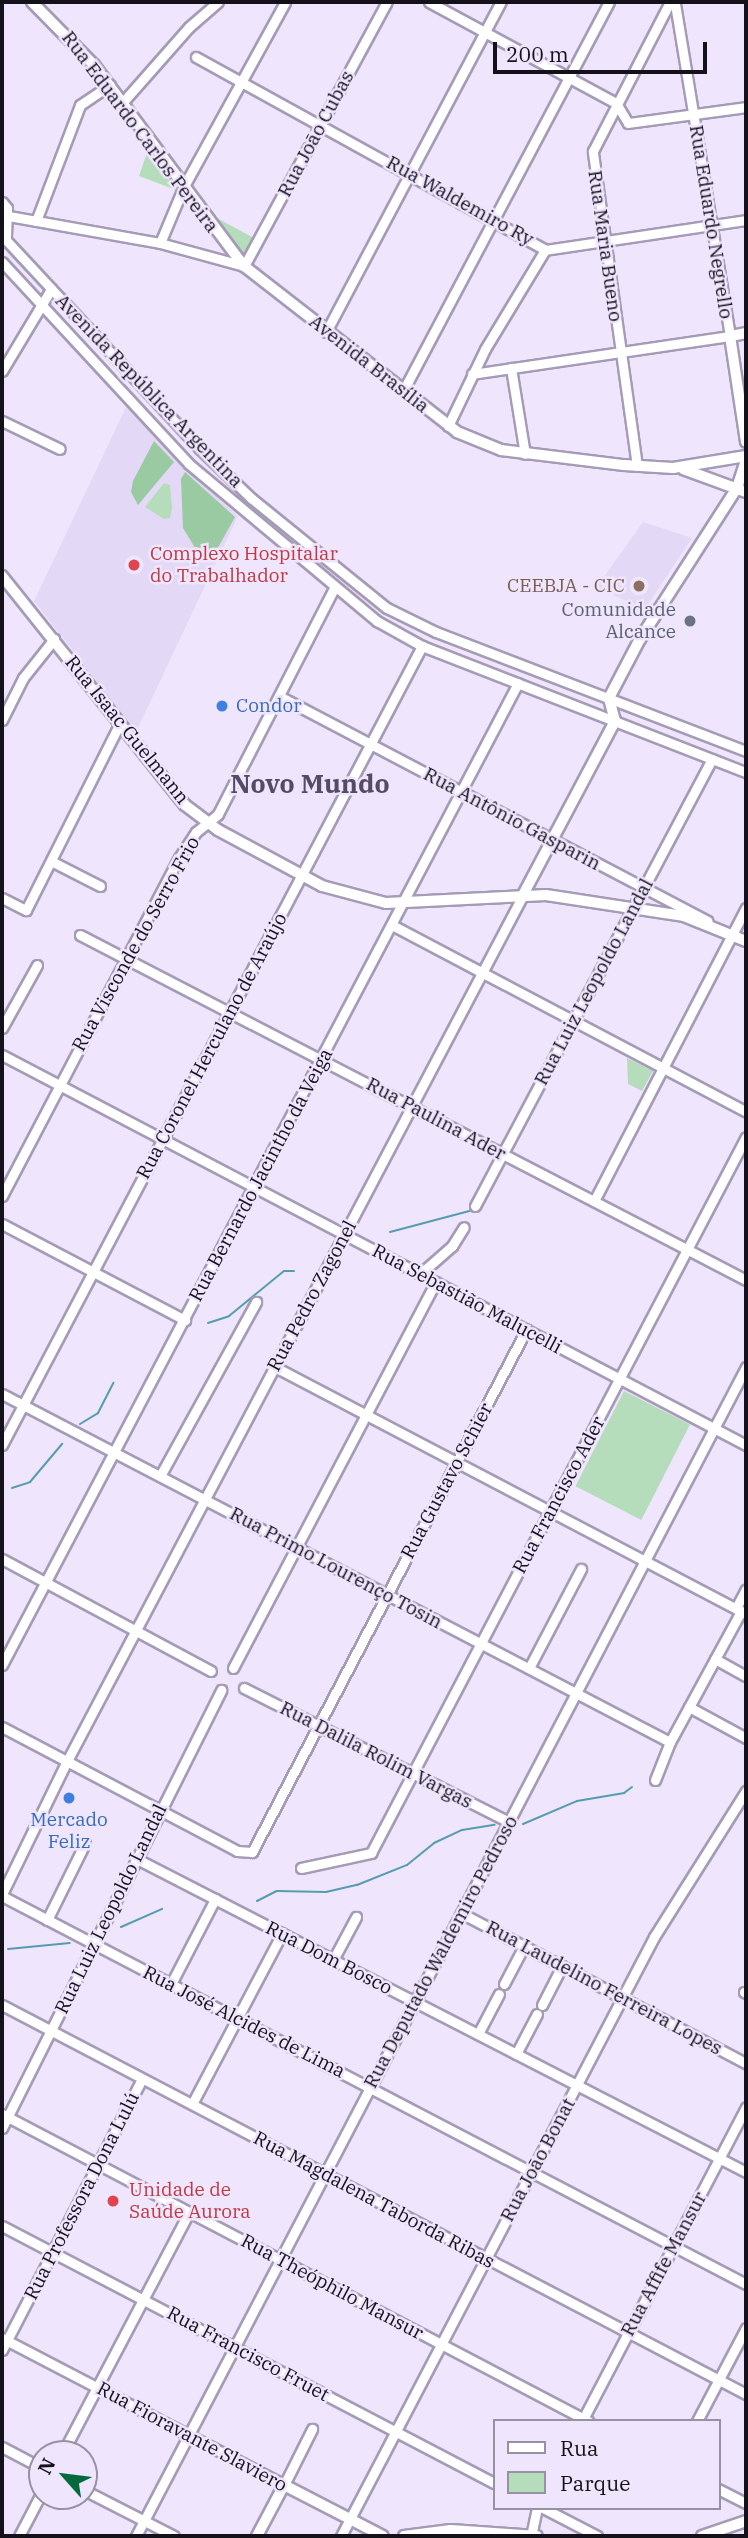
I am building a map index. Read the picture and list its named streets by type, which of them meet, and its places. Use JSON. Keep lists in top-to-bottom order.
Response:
{
  "streets": {
    "main road": [
      "Rua Eduardo Carlos Pereira",
      "Rua Eduardo Negrello",
      "Avenida Brasília",
      "Rua Isaac Guelmann",
      "Rua Antônio Gasparin",
      "Rua Pedro Zagonel",
      "Rua Fioravante Slaviero"
    ],
    "street": [
      "Rua João Cubas",
      "Rua Waldemiro Ry",
      "Rua Maria Bueno",
      "Avenida República Argentina",
      "Rua Visconde do Serro Frio",
      "Rua Luiz Leopoldo Landal",
      "Rua Coronel Herculano de Araújo",
      "Rua Paulina Ader",
      "Rua Bernardo Jacintho da Veiga",
      "Rua Sebastião Malucelli",
      "Rua Gustavo Schier",
      "Rua Francisco Ader",
      "Rua Primo Lourenço Tosin",
      "Rua Dalila Rolim Vargas",
      "Rua Deputado Waldemiro Pedroso",
      "Rua Dom Bosco",
      "Rua Laudelino Ferreira Lopes",
      "Rua José Alcides de Lima",
      "Rua João Bonat",
      "Rua Professora Dona Lulú",
      "Rua Magdalena Taborda Ribas",
      "Rua Affife Mansur",
      "Rua Theóphilo Mansur",
      "Rua Francisco Fruet"
    ]
  },
  "crossings": [
    ["Rua Eduardo Carlos Pereira", "Rua João Cubas"],
    ["Rua Eduardo Carlos Pereira", "Avenida Brasília"],
    ["Rua João Cubas", "Rua Waldemiro Ry"],
    ["Rua João Cubas", "Avenida Brasília"],
    ["Rua Waldemiro Ry", "Rua Eduardo Negrello"],
    ["Rua Waldemiro Ry", "Rua Maria Bueno"],
    ["Rua Eduardo Negrello", "Rua Maria Bueno"],
    ["Rua Maria Bueno", "Avenida Brasília"],
    ["Avenida Brasília", "Avenida República Argentina"],
    ["Avenida República Argentina", "Rua Visconde do Serro Frio"],
    ["Avenida República Argentina", "Rua Luiz Leopoldo Landal"],
    ["Avenida República Argentina", "Rua Coronel Herculano de Araújo"],
    ["Avenida República Argentina", "Rua Bernardo Jacintho da Veiga"],
    ["Avenida República Argentina", "Rua Pedro Zagonel"],
    ["Rua Isaac Guelmann", "Rua Antônio Gasparin"],
    ["Rua Isaac Guelmann", "Rua Visconde do Serro Frio"],
    ["Rua Isaac Guelmann", "Rua Luiz Leopoldo Landal"],
    ["Rua Isaac Guelmann", "Rua Coronel Herculano de Araújo"],
    ["Rua Isaac Guelmann", "Rua Bernardo Jacintho da Veiga"],
    ["Rua Isaac Guelmann", "Rua Pedro Zagonel"],
    ["Rua Antônio Gasparin", "Rua Visconde do Serro Frio"],
    ["Rua Antônio Gasparin", "Rua Luiz Leopoldo Landal"],
    ["Rua Antônio Gasparin", "Rua Coronel Herculano de Araújo"],
    ["Rua Antônio Gasparin", "Rua Bernardo Jacintho da Veiga"],
    ["Rua Antônio Gasparin", "Rua Pedro Zagonel"],
    ["Rua Visconde do Serro Frio", "Rua Paulina Ader"],
    ["Rua Visconde do Serro Frio", "Rua Sebastião Malucelli"],
    ["Rua Luiz Leopoldo Landal", "Rua Paulina Ader"],
    ["Rua Luiz Leopoldo Landal", "Rua Gustavo Schier"],
    ["Rua Luiz Leopoldo Landal", "Rua Dom Bosco"],
    ["Rua Luiz Leopoldo Landal", "Rua José Alcides de Lima"],
    ["Rua Luiz Leopoldo Landal", "Rua Magdalena Taborda Ribas"],
    ["Rua Luiz Leopoldo Landal", "Rua Theóphilo Mansur"],
    ["Rua Coronel Herculano de Araújo", "Rua Paulina Ader"],
    ["Rua Coronel Herculano de Araújo", "Rua Sebastião Malucelli"],
    ["Rua Coronel Herculano de Araújo", "Rua Primo Lourenço Tosin"],
    ["Rua Paulina Ader", "Rua Bernardo Jacintho da Veiga"],
    ["Rua Paulina Ader", "Rua Pedro Zagonel"],
    ["Rua Paulina Ader", "Rua Francisco Ader"],
    ["Rua Bernardo Jacintho da Veiga", "Rua Sebastião Malucelli"],
    ["Rua Bernardo Jacintho da Veiga", "Rua Primo Lourenço Tosin"],
    ["Rua Pedro Zagonel", "Rua Sebastião Malucelli"],
    ["Rua Pedro Zagonel", "Rua Primo Lourenço Tosin"],
    ["Rua Pedro Zagonel", "Rua José Alcides de Lima"],
    ["Rua Sebastião Malucelli", "Rua Gustavo Schier"],
    ["Rua Sebastião Malucelli", "Rua Francisco Ader"],
    ["Rua Sebastião Malucelli", "Rua Deputado Waldemiro Pedroso"],
    ["Rua Gustavo Schier", "Rua Primo Lourenço Tosin"],
    ["Rua Gustavo Schier", "Rua Dalila Rolim Vargas"],
    ["Rua Francisco Ader", "Rua Primo Lourenço Tosin"],
    ["Rua Francisco Ader", "Rua Dalila Rolim Vargas"],
    ["Rua Primo Lourenço Tosin", "Rua Deputado Waldemiro Pedroso"],
    ["Rua Dalila Rolim Vargas", "Rua Deputado Waldemiro Pedroso"],
    ["Rua Deputado Waldemiro Pedroso", "Rua Dom Bosco"],
    ["Rua Deputado Waldemiro Pedroso", "Rua Laudelino Ferreira Lopes"],
    ["Rua Deputado Waldemiro Pedroso", "Rua José Alcides de Lima"],
    ["Rua Deputado Waldemiro Pedroso", "Rua Magdalena Taborda Ribas"],
    ["Rua Deputado Waldemiro Pedroso", "Rua Theóphilo Mansur"],
    ["Rua Deputado Waldemiro Pedroso", "Rua Francisco Fruet"],
    ["Rua Deputado Waldemiro Pedroso", "Rua Fioravante Slaviero"],
    ["Rua Dom Bosco", "Rua João Bonat"],
    ["Rua Dom Bosco", "Rua Affife Mansur"],
    ["Rua Laudelino Ferreira Lopes", "Rua João Bonat"],
    ["Rua José Alcides de Lima", "Rua João Bonat"],
    ["Rua José Alcides de Lima", "Rua Affife Mansur"],
    ["Rua João Bonat", "Rua Magdalena Taborda Ribas"],
    ["Rua João Bonat", "Rua Theóphilo Mansur"],
    ["Rua João Bonat", "Rua Francisco Fruet"],
    ["Rua João Bonat", "Rua Fioravante Slaviero"],
    ["Rua Professora Dona Lulú", "Rua Magdalena Taborda Ribas"],
    ["Rua Professora Dona Lulú", "Rua Theóphilo Mansur"],
    ["Rua Professora Dona Lulú", "Rua Francisco Fruet"],
    ["Rua Professora Dona Lulú", "Rua Fioravante Slaviero"],
    ["Rua Magdalena Taborda Ribas", "Rua Affife Mansur"]
  ],
  "districts": ["Novo Mundo"],
  "places": [
    "Complexo Hospitalar do Trabalhador",
    "CEEBJA - CIC",
    "Comunidade Alcance",
    "Condor",
    "Mercado Feliz",
    "Unidade de Saúde Aurora"
  ],
  "legend": ["Rua", "Parque"],
  "scale_bar": "200 m",
  "north": "top left"
}
